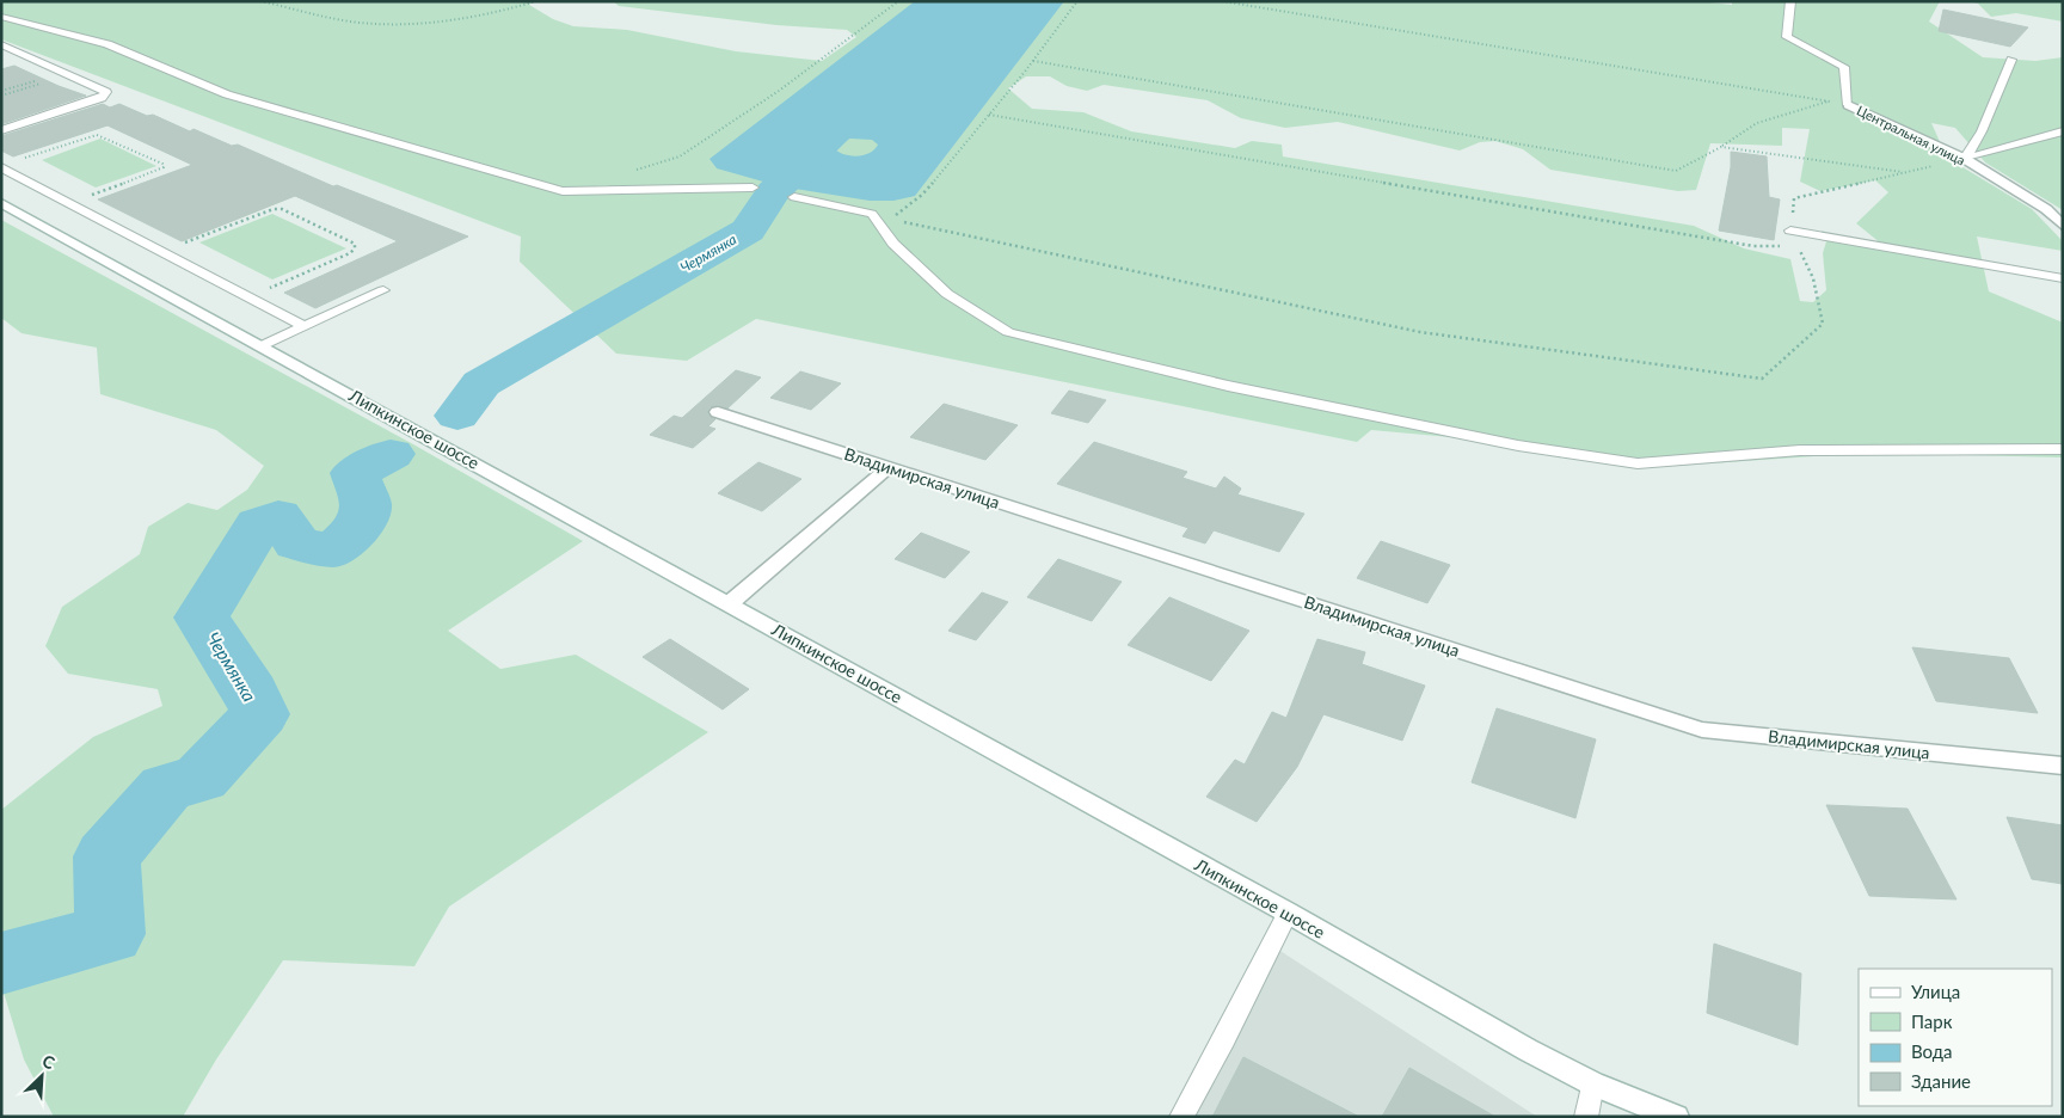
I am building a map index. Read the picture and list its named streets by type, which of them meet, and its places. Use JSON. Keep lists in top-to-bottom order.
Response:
{
  "streets": {
    "street": ["Центральная улица", "Липкинское шоссе", "Владимирская улица"]
  },
  "water": ["Чермянка"],
  "legend": [
    "Улица",
    "Парк",
    "Вода",
    "Здание"
  ],
  "north": "top right"
}
